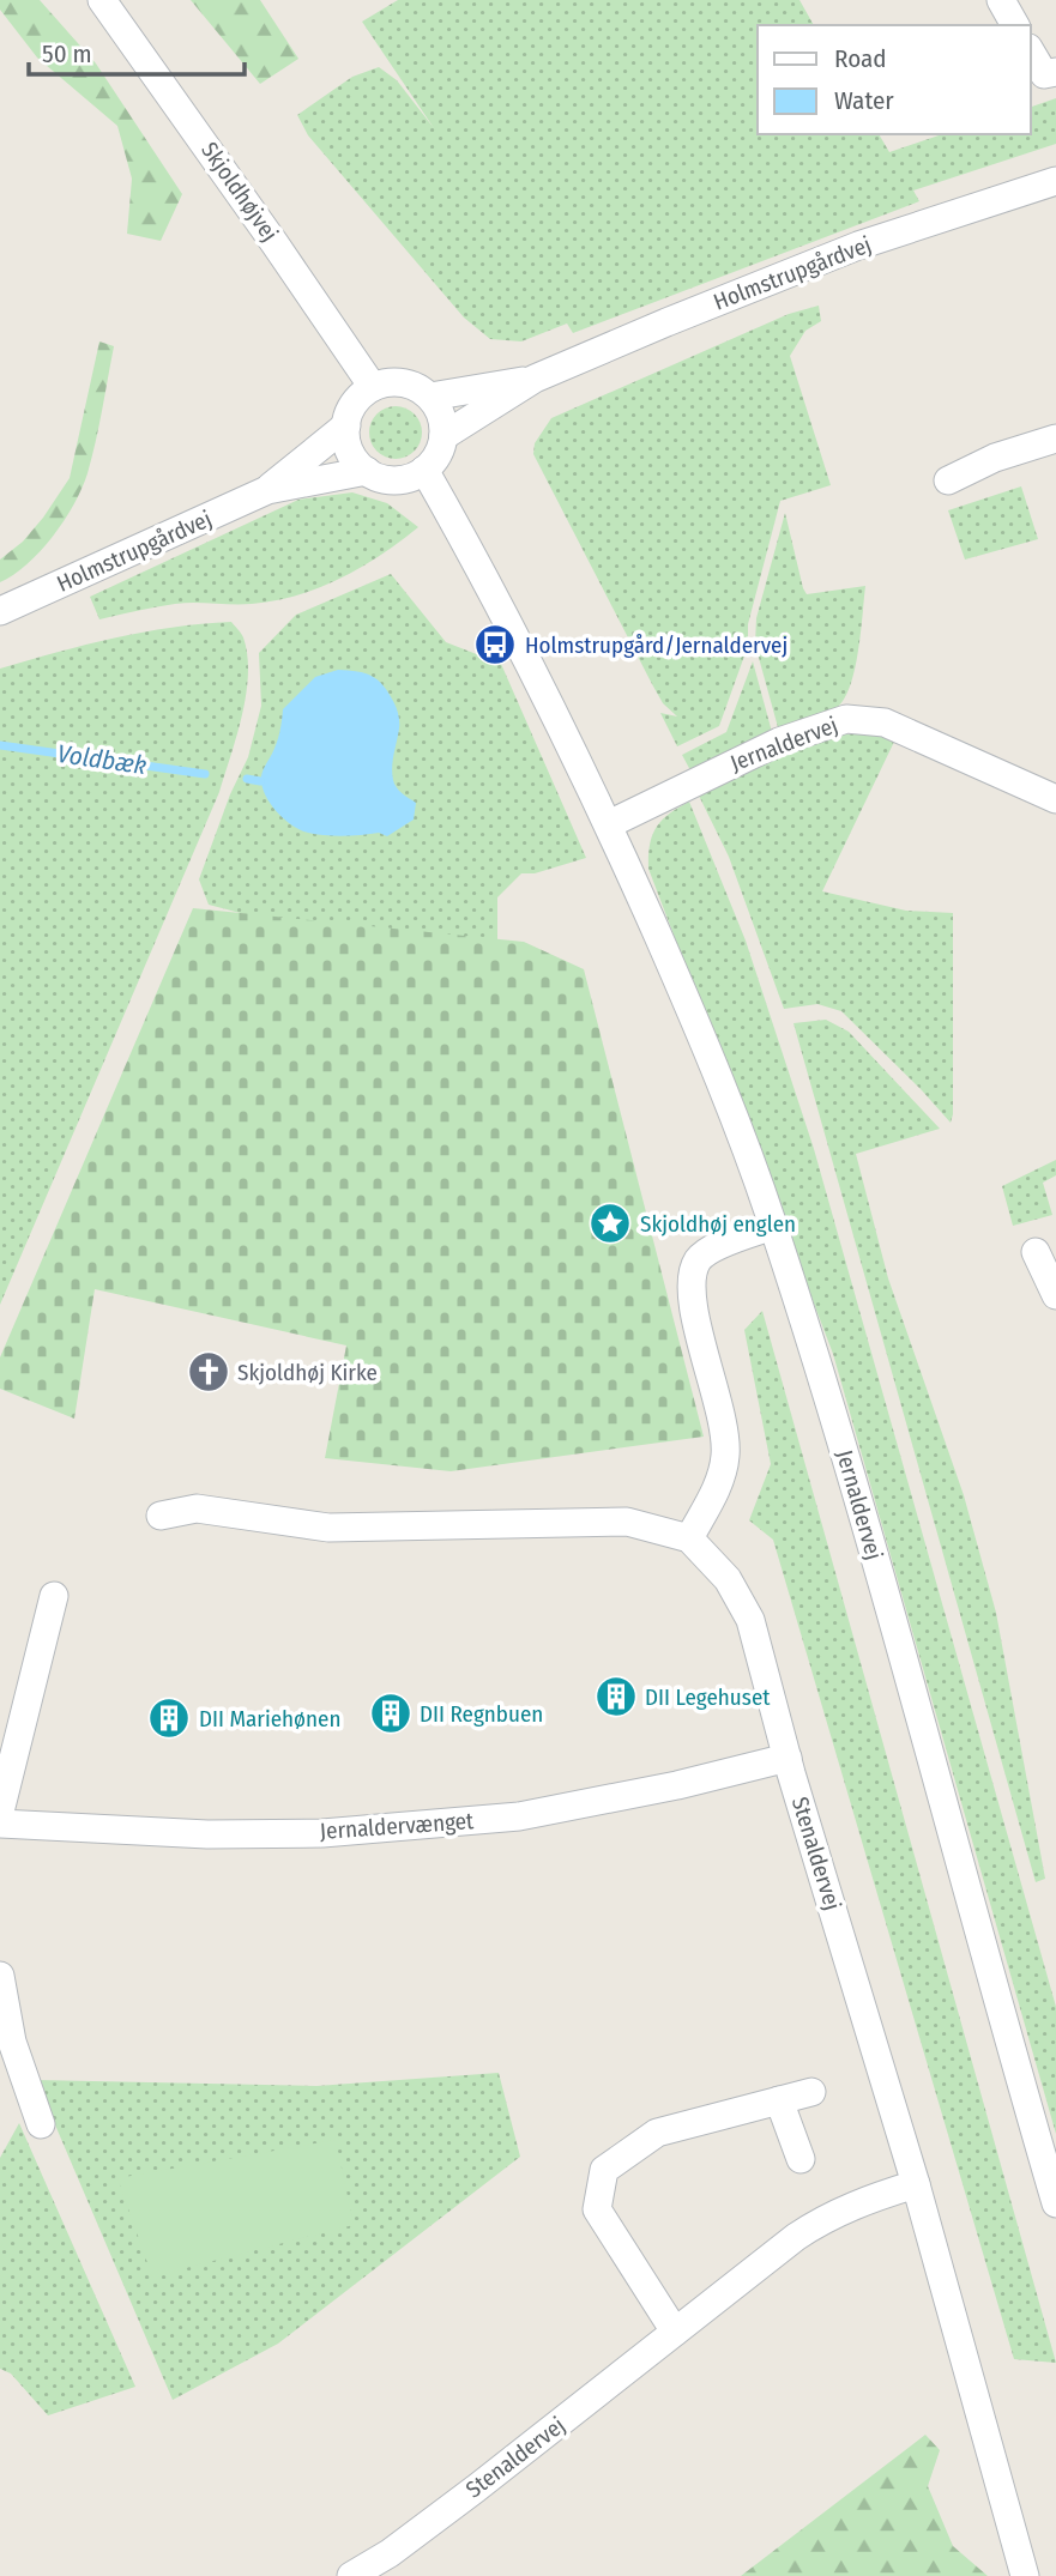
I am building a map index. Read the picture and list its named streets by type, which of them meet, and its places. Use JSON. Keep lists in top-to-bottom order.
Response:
{
  "streets": {
    "street": [
      "Skjoldhøjvej",
      "Holmstrupgårdvej",
      "Jernaldervej",
      "Jernaldervænget",
      "Stenaldervej"
    ]
  },
  "crossings": [
    ["Skjoldhøjvej", "Holmstrupgårdvej"],
    ["Skjoldhøjvej", "Jernaldervej"],
    ["Holmstrupgårdvej", "Jernaldervej"],
    ["Jernaldervænget", "Stenaldervej"]
  ],
  "water": ["Voldbæk"],
  "places": {
    "bus stop": ["Holmstrupgård/Jernaldervej"],
    "place": ["Skjoldhøj englen"],
    "church": ["Skjoldhøj Kirke"],
    "building": ["DII Legehuset", "DII Regnbuen", "DII Mariehønen"]
  },
  "legend": ["Road", "Water"],
  "scale_bar": "50 m"
}
